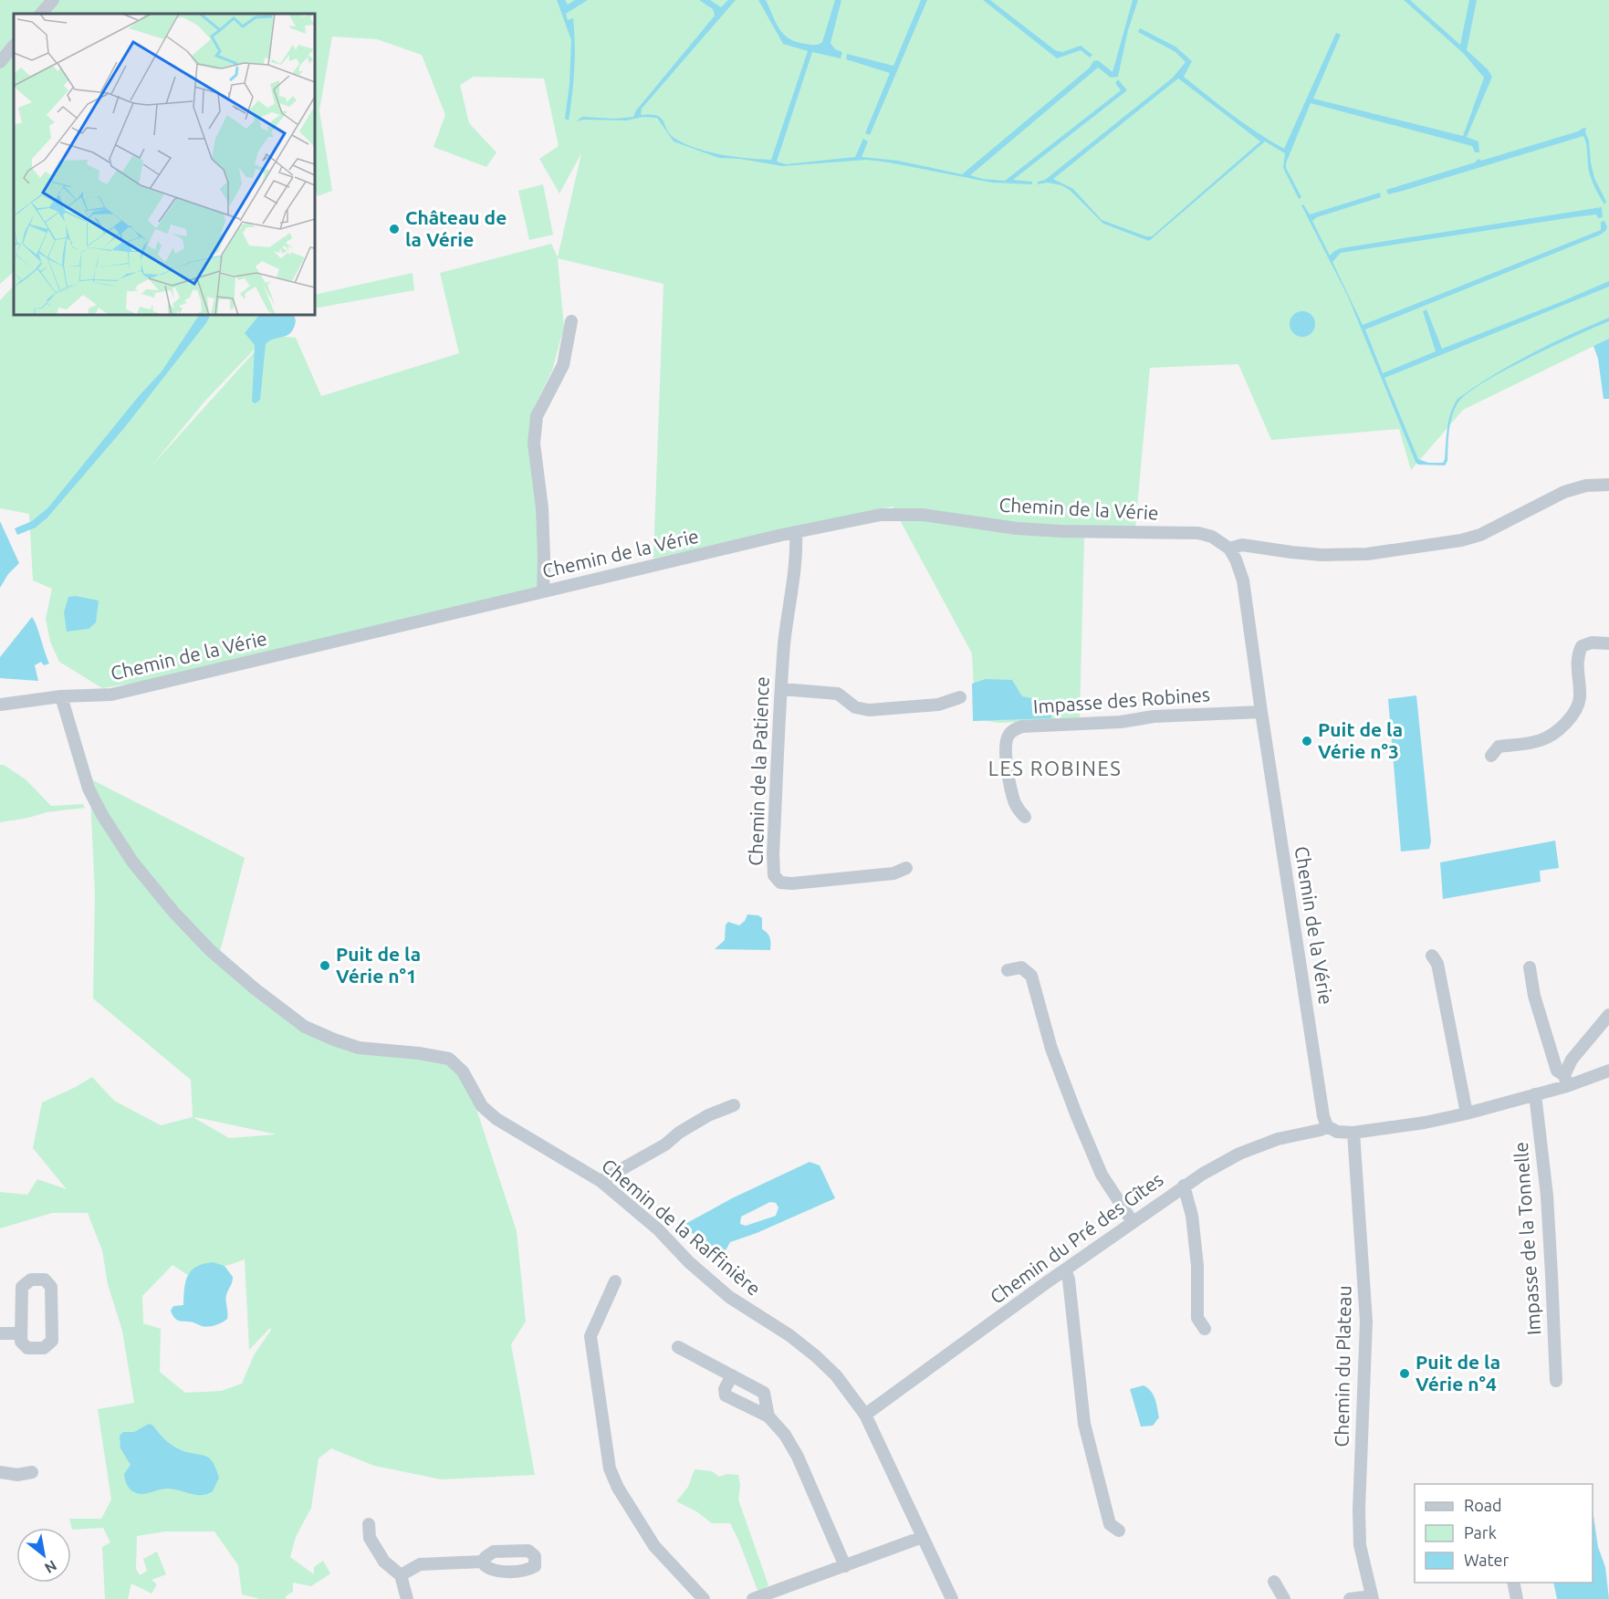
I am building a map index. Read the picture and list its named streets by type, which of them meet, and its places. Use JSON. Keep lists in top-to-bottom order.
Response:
{
  "streets": {
    "street": [
      "Chemin de la Vérie",
      "Impasse des Robines",
      "Chemin de la Patience",
      "Chemin de la Raffinière",
      "Chemin du Pré des Gîtes",
      "Impasse de la Tonnelle",
      "Chemin du Plateau"
    ]
  },
  "crossings": [
    ["Chemin de la Vérie", "Impasse des Robines"],
    ["Chemin de la Vérie", "Chemin de la Patience"],
    ["Chemin de la Vérie", "Chemin de la Raffinière"],
    ["Chemin de la Vérie", "Chemin du Pré des Gîtes"],
    ["Chemin de la Raffinière", "Chemin du Pré des Gîtes"]
  ],
  "districts": ["LES ROBINES"],
  "places": [
    "Château de la Vérie",
    "Puit de la Vérie n°3",
    "Puit de la Vérie n°1",
    "Puit de la Vérie n°4"
  ],
  "legend": ["Road", "Park", "Water"],
  "north": "bottom right"
}
